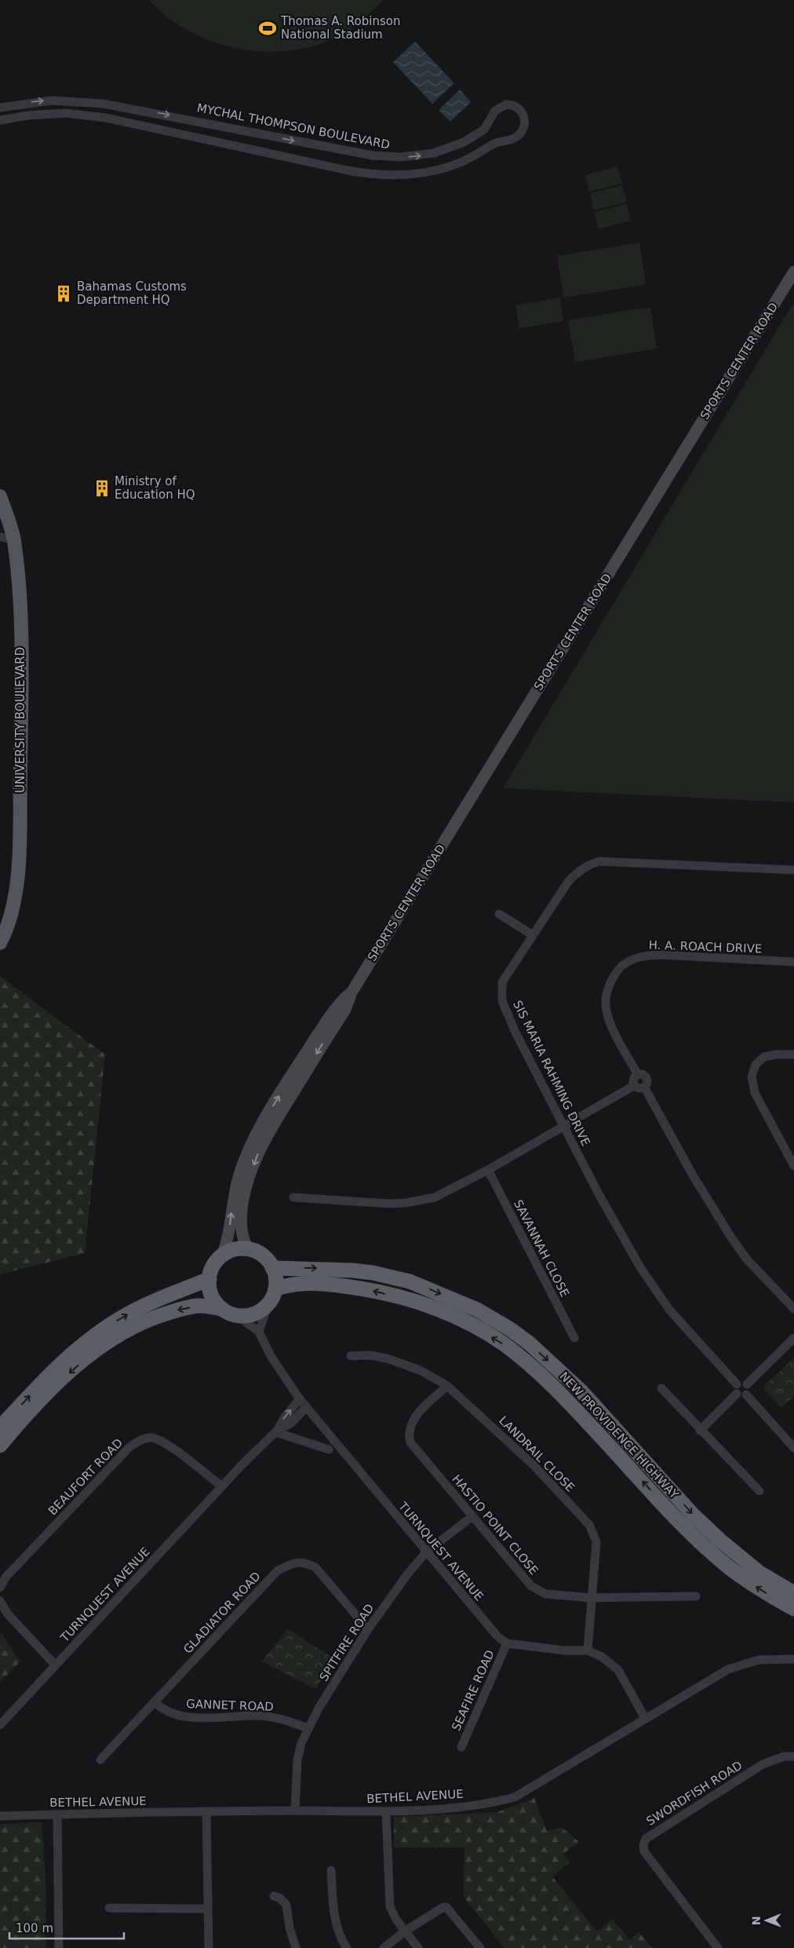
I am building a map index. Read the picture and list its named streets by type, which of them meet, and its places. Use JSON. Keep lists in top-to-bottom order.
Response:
{
  "streets": {
    "highway": ["NEW PROVIDENCE HIGHWAY"],
    "main road": ["SPORTS CENTER ROAD", "UNIVERSITY BOULEVARD"],
    "street": [
      "MYCHAL THOMPSON BOULEVARD",
      "H. A. ROACH DRIVE",
      "SIS MARIA RAHMING DRIVE",
      "SAVANNAH CLOSE",
      "LANDRAIL CLOSE",
      "BEAUFORT ROAD",
      "HASTIO POINT CLOSE",
      "TURNQUEST AVENUE",
      "GLADIATOR ROAD",
      "SPITFIRE ROAD",
      "SEAFIRE ROAD",
      "GANNET ROAD",
      "SWORDFISH ROAD",
      "BETHEL AVENUE"
    ]
  },
  "crossings": [
    ["SPORTS CENTER ROAD", "NEW PROVIDENCE HIGHWAY"],
    ["LANDRAIL CLOSE", "HASTIO POINT CLOSE"],
    ["BEAUFORT ROAD", "TURNQUEST AVENUE"],
    ["HASTIO POINT CLOSE", "SPITFIRE ROAD"],
    ["TURNQUEST AVENUE", "SPITFIRE ROAD"],
    ["TURNQUEST AVENUE", "SEAFIRE ROAD"],
    ["GLADIATOR ROAD", "SPITFIRE ROAD"],
    ["GLADIATOR ROAD", "GANNET ROAD"],
    ["SPITFIRE ROAD", "GANNET ROAD"],
    ["SPITFIRE ROAD", "BETHEL AVENUE"]
  ],
  "places": {
    "sports": ["Thomas A. Robinson National Stadium"],
    "building": ["Bahamas Customs Department HQ", "Ministry of Education HQ"]
  },
  "scale_bar": "100 m",
  "north": "left"
}
